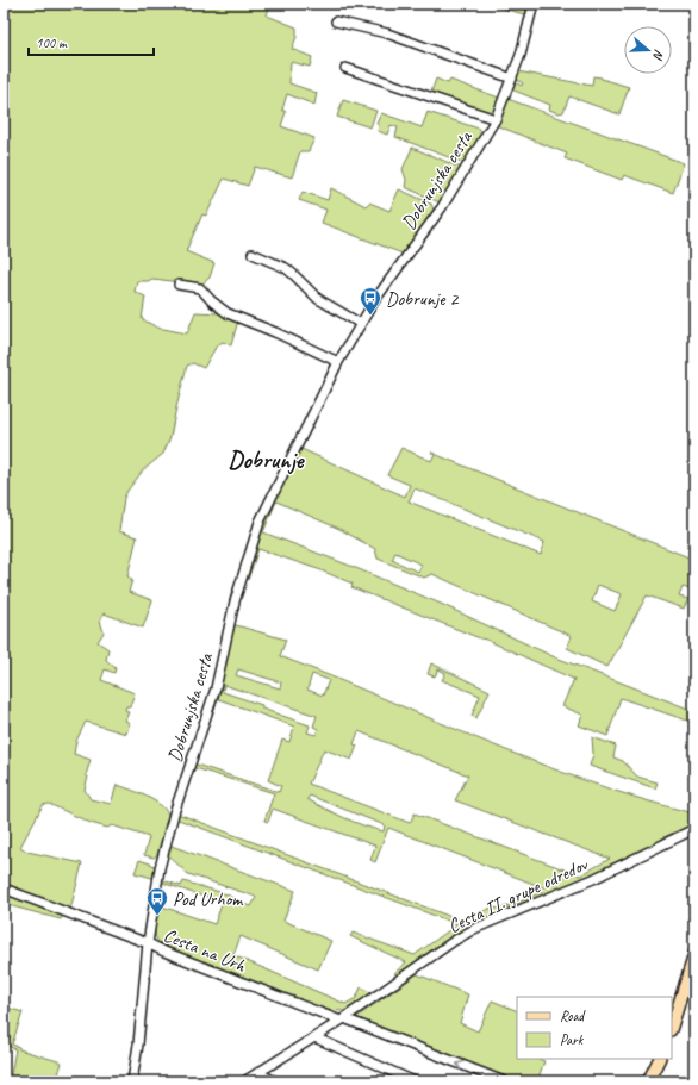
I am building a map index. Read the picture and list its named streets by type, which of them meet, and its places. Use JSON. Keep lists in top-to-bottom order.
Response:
{
  "streets": {
    "street": ["Dobrunjska cesta", "Cesta II. grupe odredov", "Cesta na Urh"]
  },
  "crossings": [
    ["Dobrunjska cesta", "Cesta na Urh"],
    ["Cesta II. grupe odredov", "Cesta na Urh"]
  ],
  "districts": ["Dobrunje"],
  "places": {
    "bus stop": ["Dobrunje 2", "Pod Urhom"]
  },
  "legend": ["Road", "Park"],
  "scale_bar": "100 m",
  "north": "right"
}
